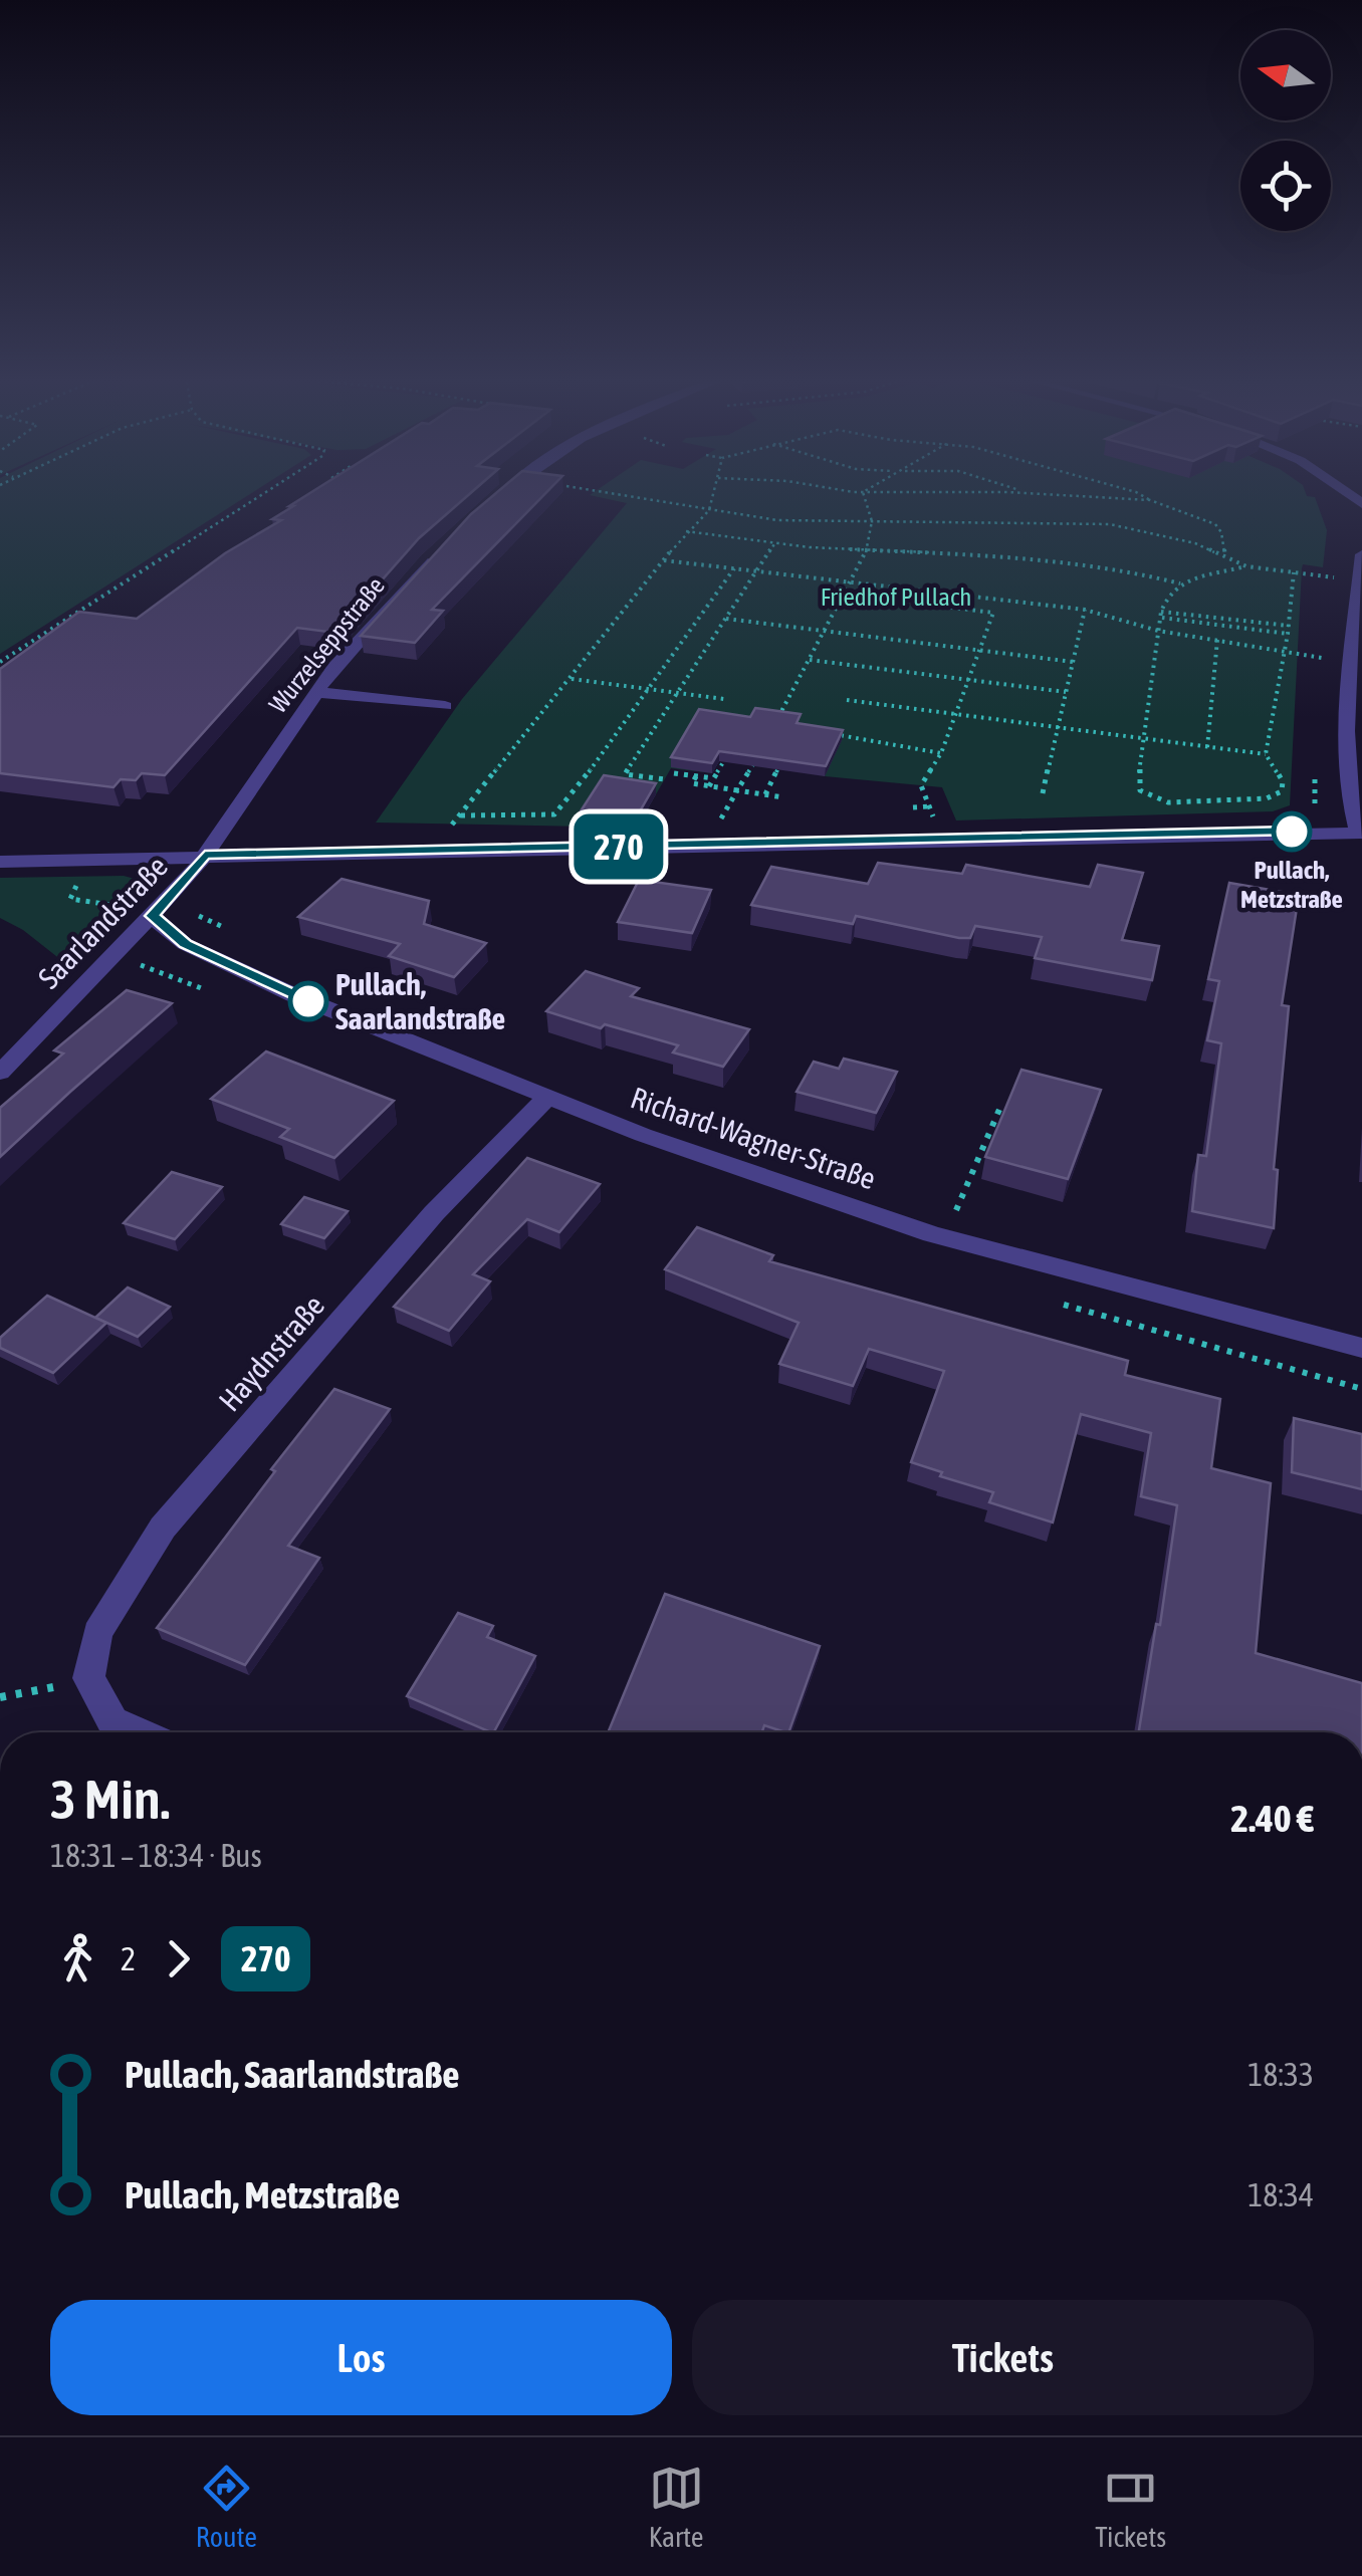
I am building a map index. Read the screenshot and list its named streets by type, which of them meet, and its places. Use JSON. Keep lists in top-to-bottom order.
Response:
{
  "streets": {
    "street": [
      "Wurzelseppstraße",
      "Saarlandstraße",
      "Richard-Wagner-Straße",
      "Haydnstraße"
    ]
  },
  "crossings": [
    ["Wurzelseppstraße", "Saarlandstraße"],
    ["Saarlandstraße", "Richard-Wagner-Straße"],
    ["Richard-Wagner-Straße", "Haydnstraße"]
  ],
  "parks": ["Friedhof Pullach"],
  "places": ["Pullach, Metzstraße", "Pullach, Saarlandstraße"],
  "lines": ["bus line 270"],
  "north": "left",
  "page": {
    "on_map": "270",
    "heading": ["3 Min.", "18:31 – 18:34 · Bus", "2.40 €"],
    "legs": ["2", "270"],
    "list": [
      {
        "name": "Pullach, Saarlandstraße",
        "value": "18:33"
      },
      {
        "name": "Pullach, Metzstraße",
        "value": "18:34"
      }
    ],
    "buttons": ["Los", "Tickets"],
    "tabs": ["Route", "Karte", "Tickets"]
  }
}
